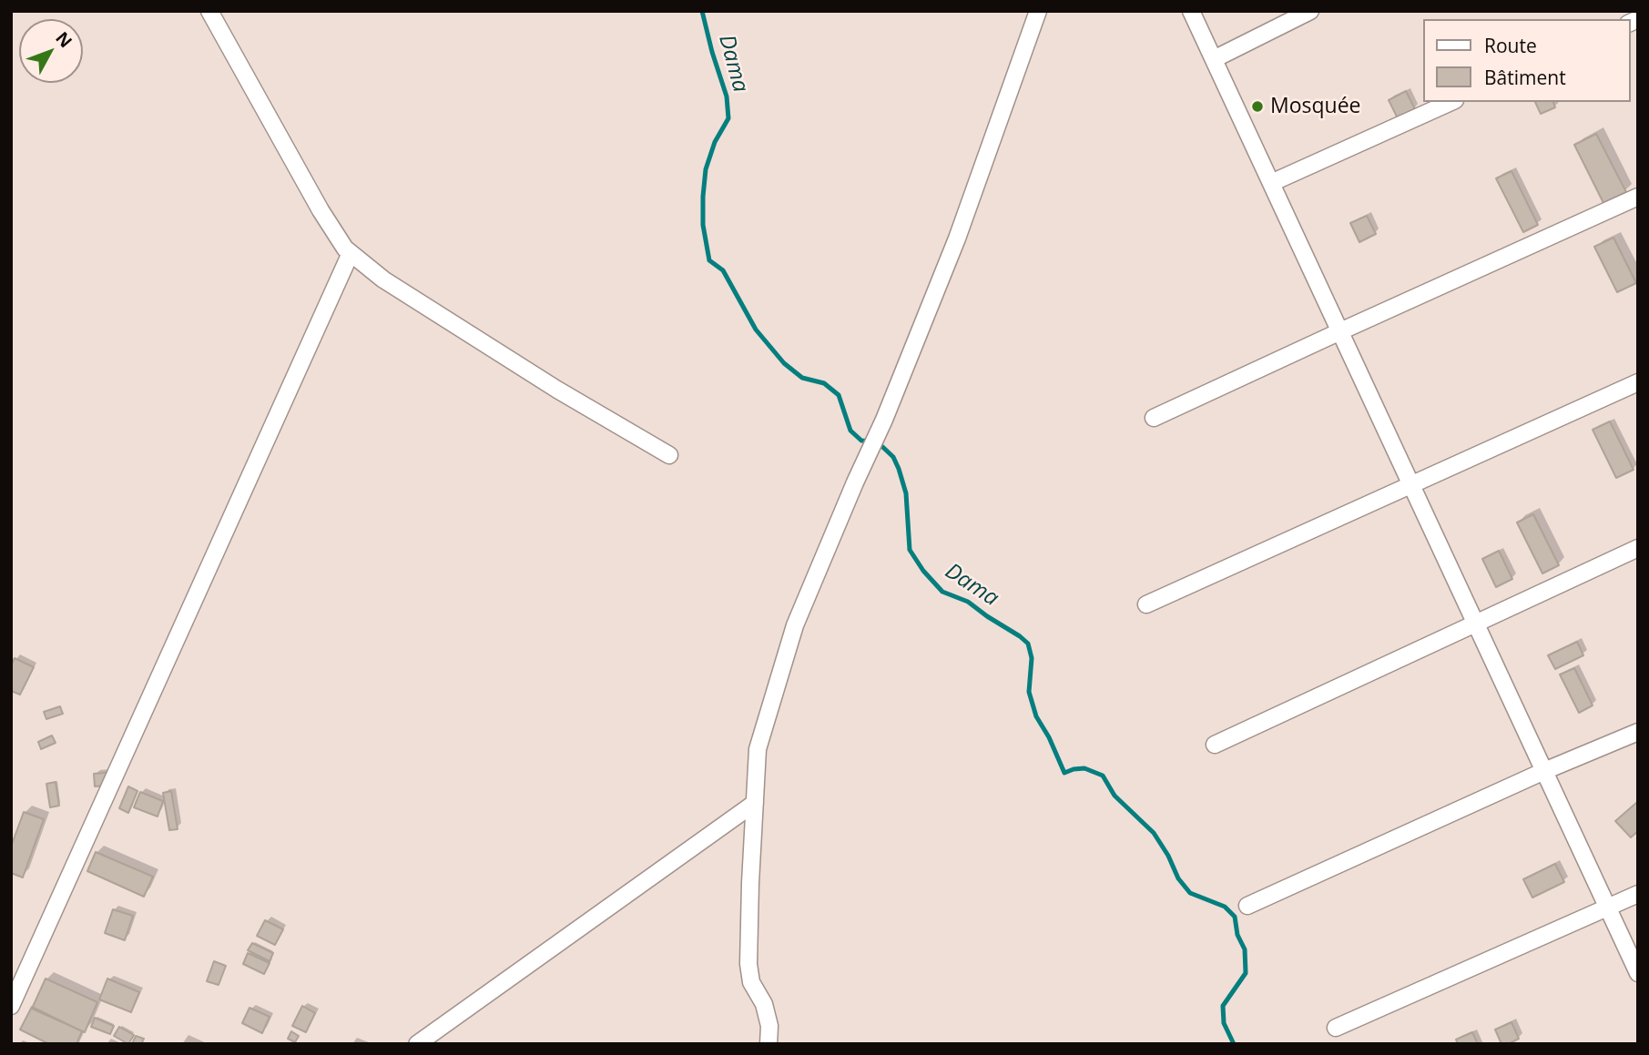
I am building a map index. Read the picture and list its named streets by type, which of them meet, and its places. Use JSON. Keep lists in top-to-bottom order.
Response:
{
  "water": ["Dama"],
  "places": ["Mosquée"],
  "legend": ["Route", "Bâtiment"],
  "north": "top right"
}
